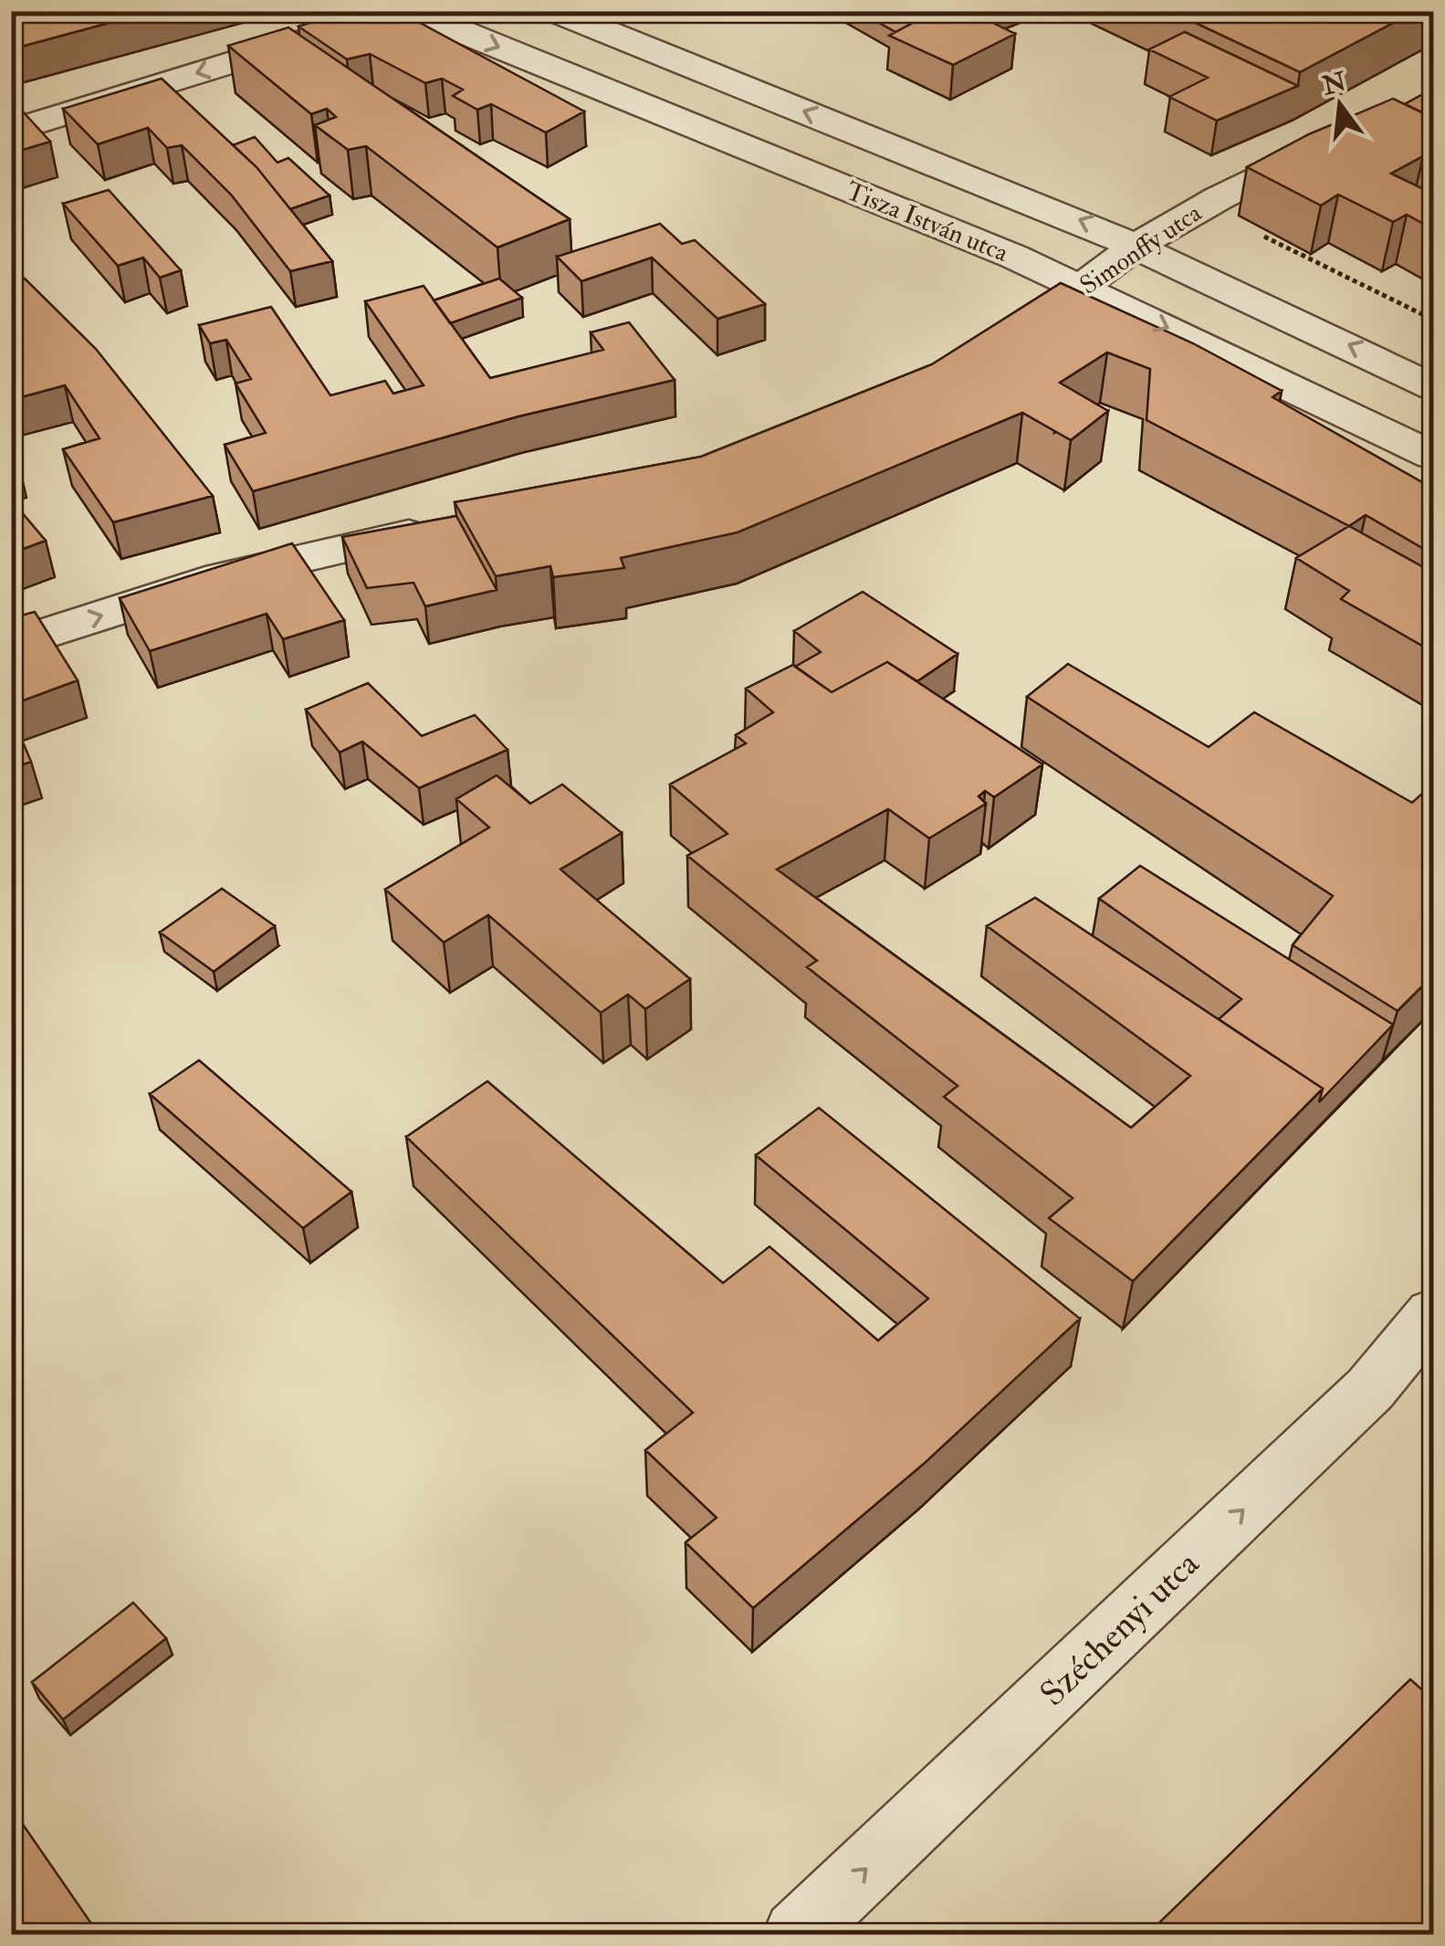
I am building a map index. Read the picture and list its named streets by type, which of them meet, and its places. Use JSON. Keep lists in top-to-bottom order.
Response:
{
  "streets": {
    "street": ["Tisza István utca", "Simonffy utca", "Széchenyi utca"]
  },
  "crossings": [
    ["Tisza István utca", "Simonffy utca"]
  ],
  "one_way": ["Széchenyi utca"],
  "north": "top"
}
